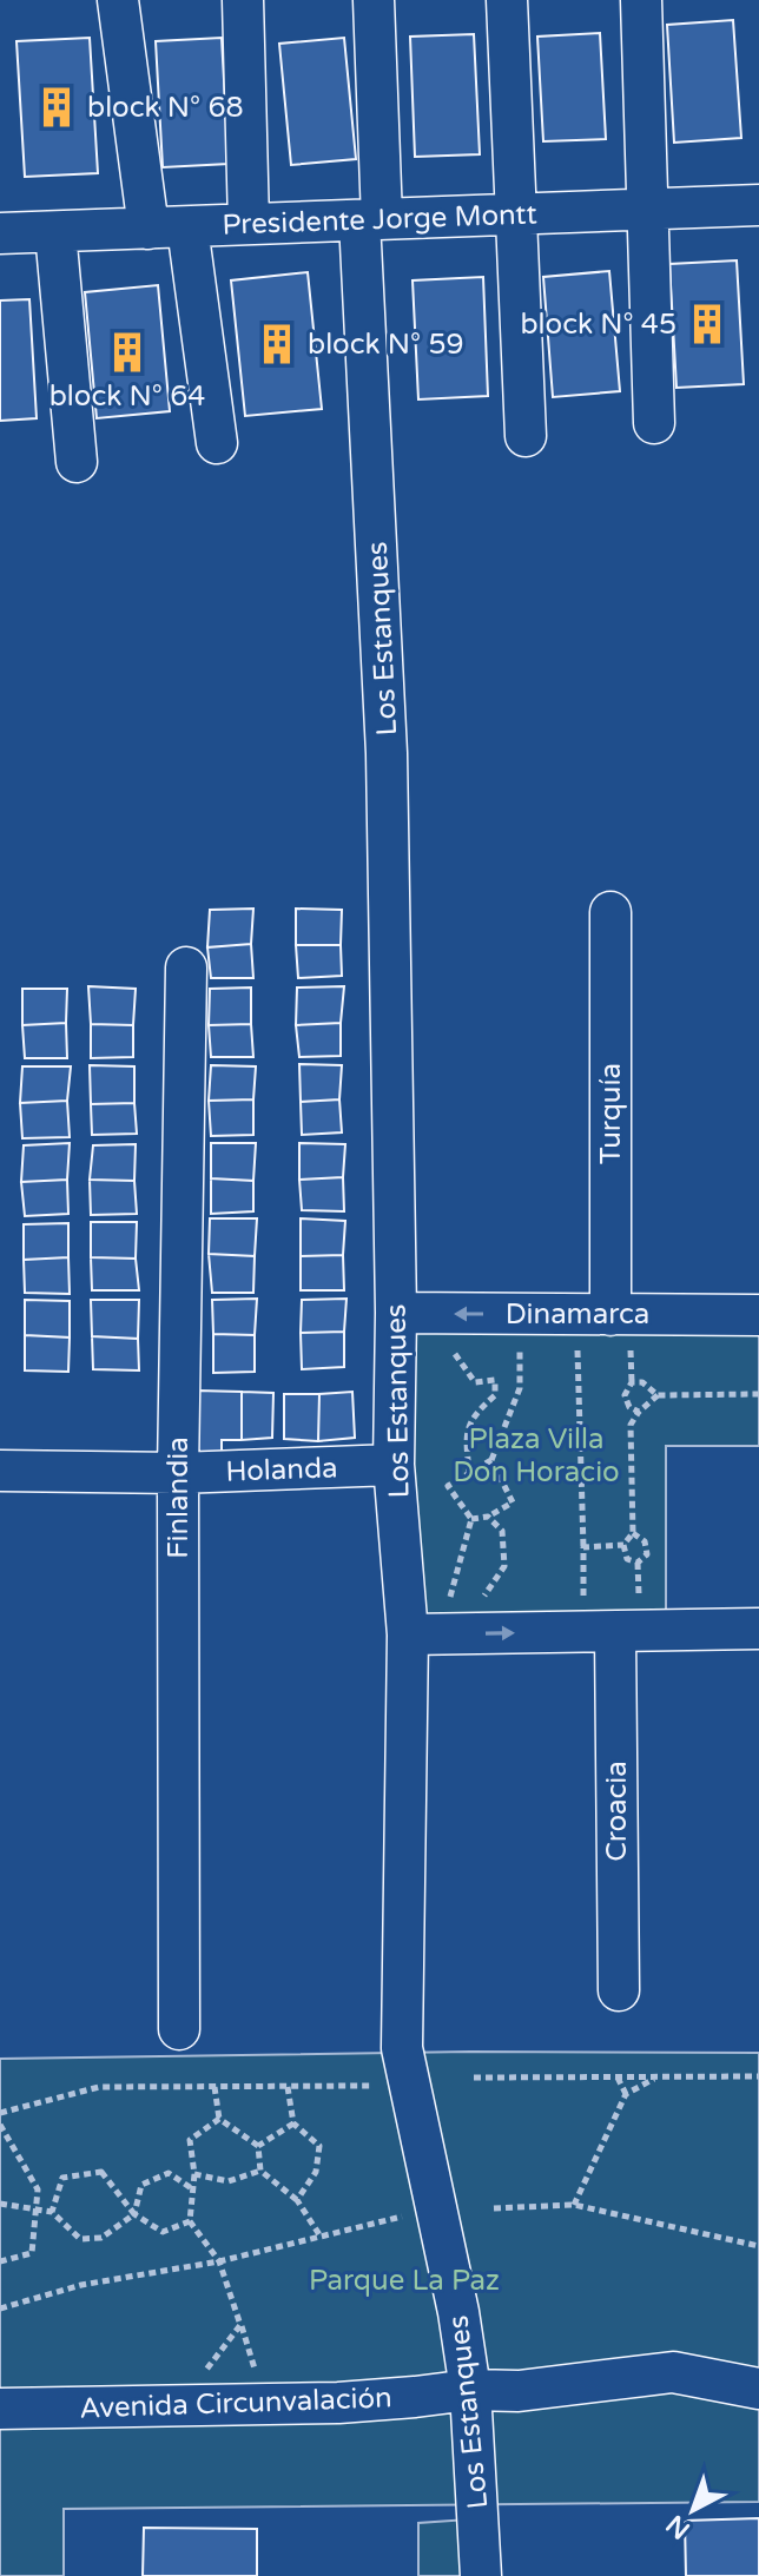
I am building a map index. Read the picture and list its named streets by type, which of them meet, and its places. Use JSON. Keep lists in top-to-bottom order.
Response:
{
  "streets": {
    "street": [
      "Presidente Jorge Montt",
      "Los Estanques",
      "Turquía",
      "Dinamarca",
      "Holanda",
      "Finlandia",
      "Croacia",
      "Avenida Circunvalación"
    ]
  },
  "crossings": [
    ["Presidente Jorge Montt", "Los Estanques"],
    ["Los Estanques", "Dinamarca"],
    ["Los Estanques", "Holanda"],
    ["Los Estanques", "Avenida Circunvalación"],
    ["Turquía", "Dinamarca"],
    ["Holanda", "Finlandia"]
  ],
  "parks": ["Plaza Villa Don Horacio", "Parque La Paz"],
  "places": {
    "building": [
      "block N° 68",
      "block N° 45",
      "block N° 59",
      "block N° 64"
    ]
  },
  "north": "bottom left"
}
